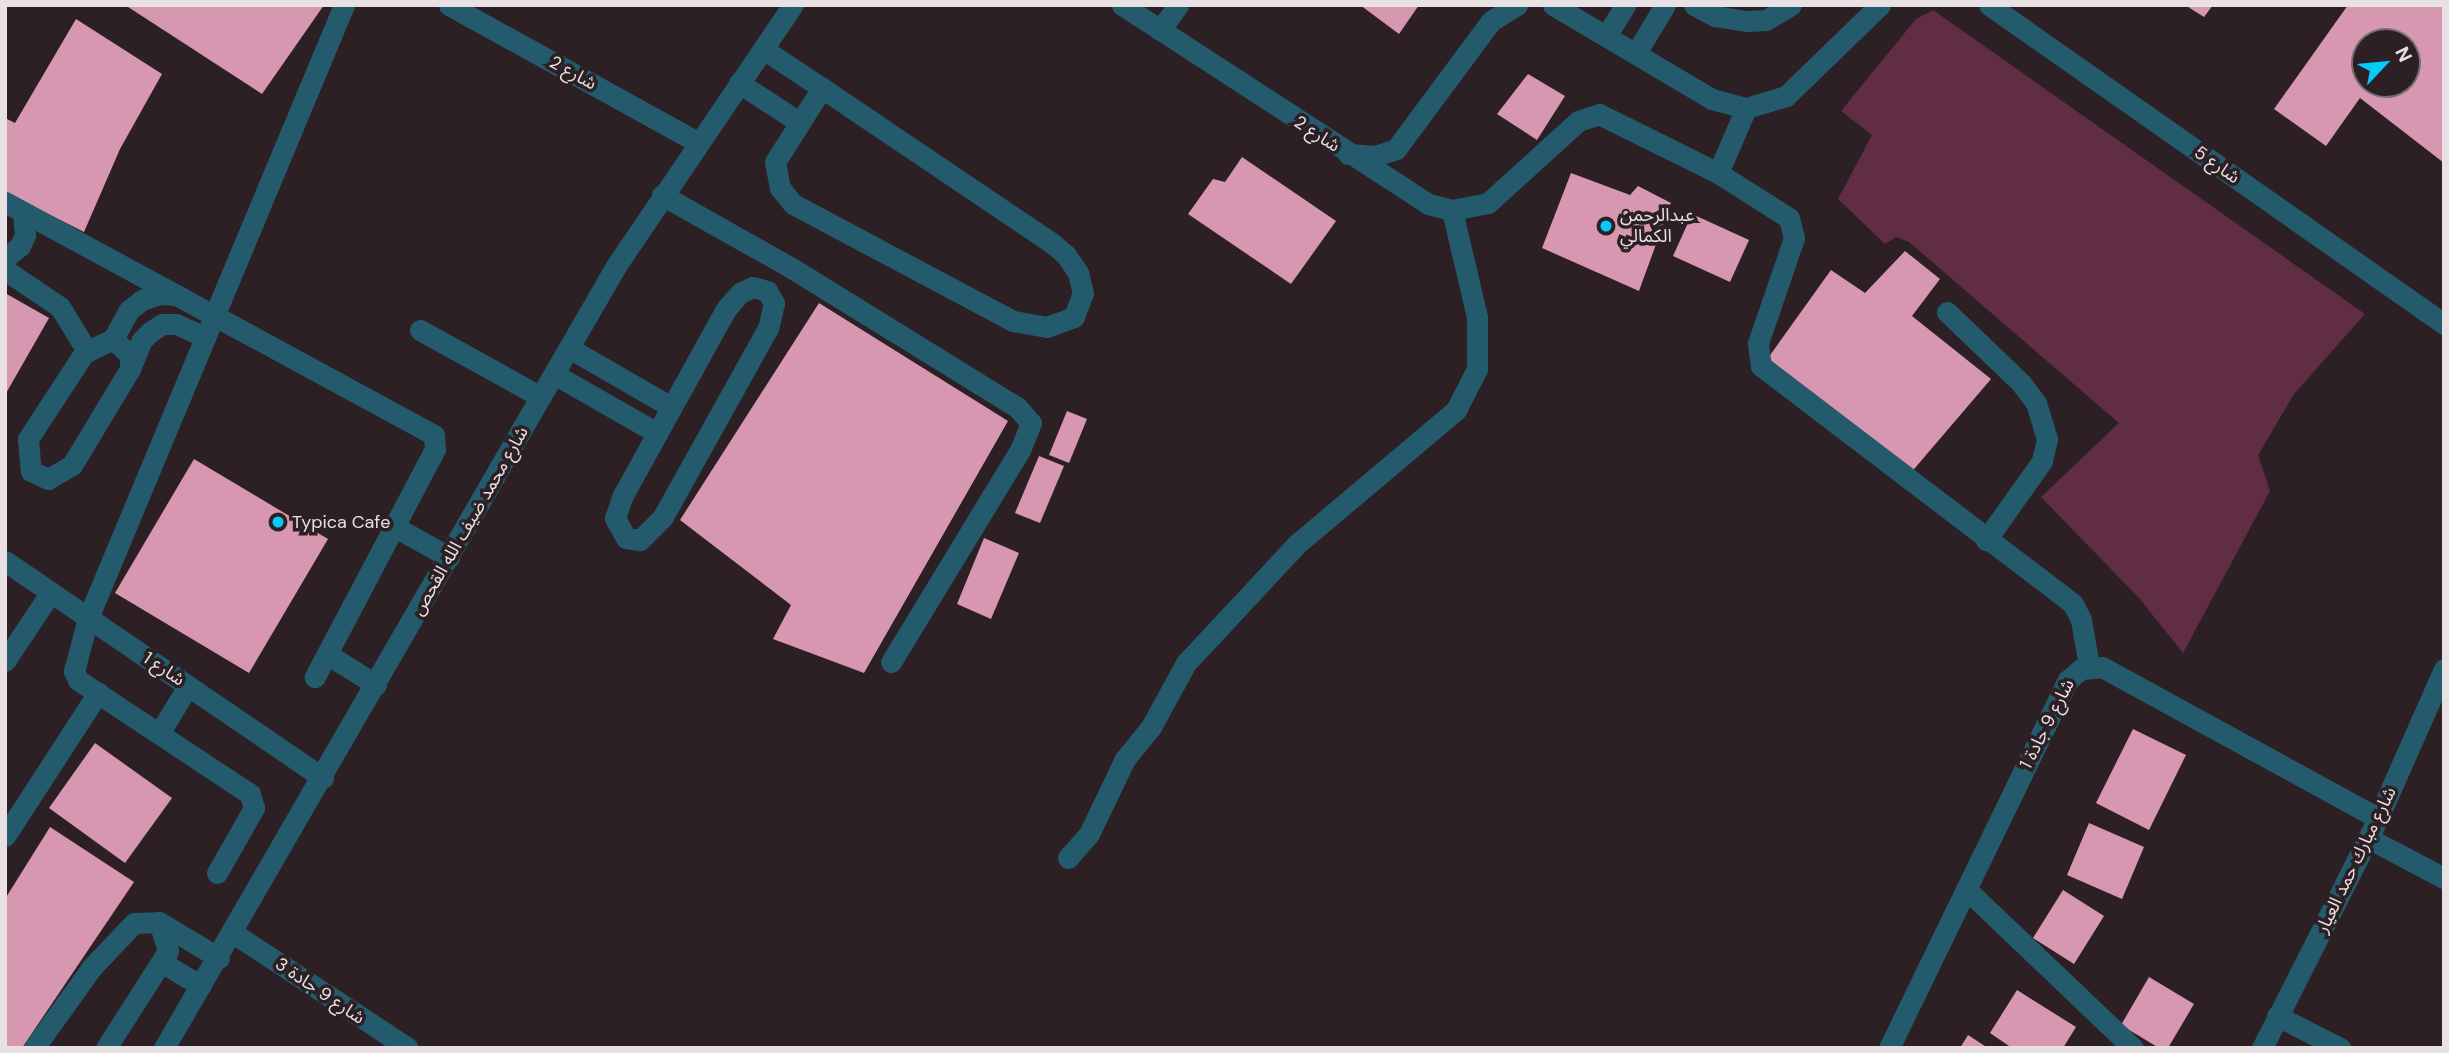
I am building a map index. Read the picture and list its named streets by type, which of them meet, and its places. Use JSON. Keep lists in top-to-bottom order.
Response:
{
  "streets": {
    "street": [
      "شارع 2",
      "شارع 5",
      "شارع محمد ضيف الله القحص",
      "شارع 1",
      "شارع 9 جادة 1",
      "شارع مبارك حمد العيار",
      "شارع 9 جادة 3"
    ]
  },
  "crossings": [
    ["شارع 2", "شارع محمد ضيف الله القحص"],
    ["شارع محمد ضيف الله القحص", "شارع 1"],
    ["شارع محمد ضيف الله القحص", "شارع 9 جادة 3"],
    ["شارع 9 جادة 1", "شارع مبارك حمد العيار"]
  ],
  "places": ["عبدالرحمن الكمالي", "Typica Cafe"],
  "north": "top right"
}
